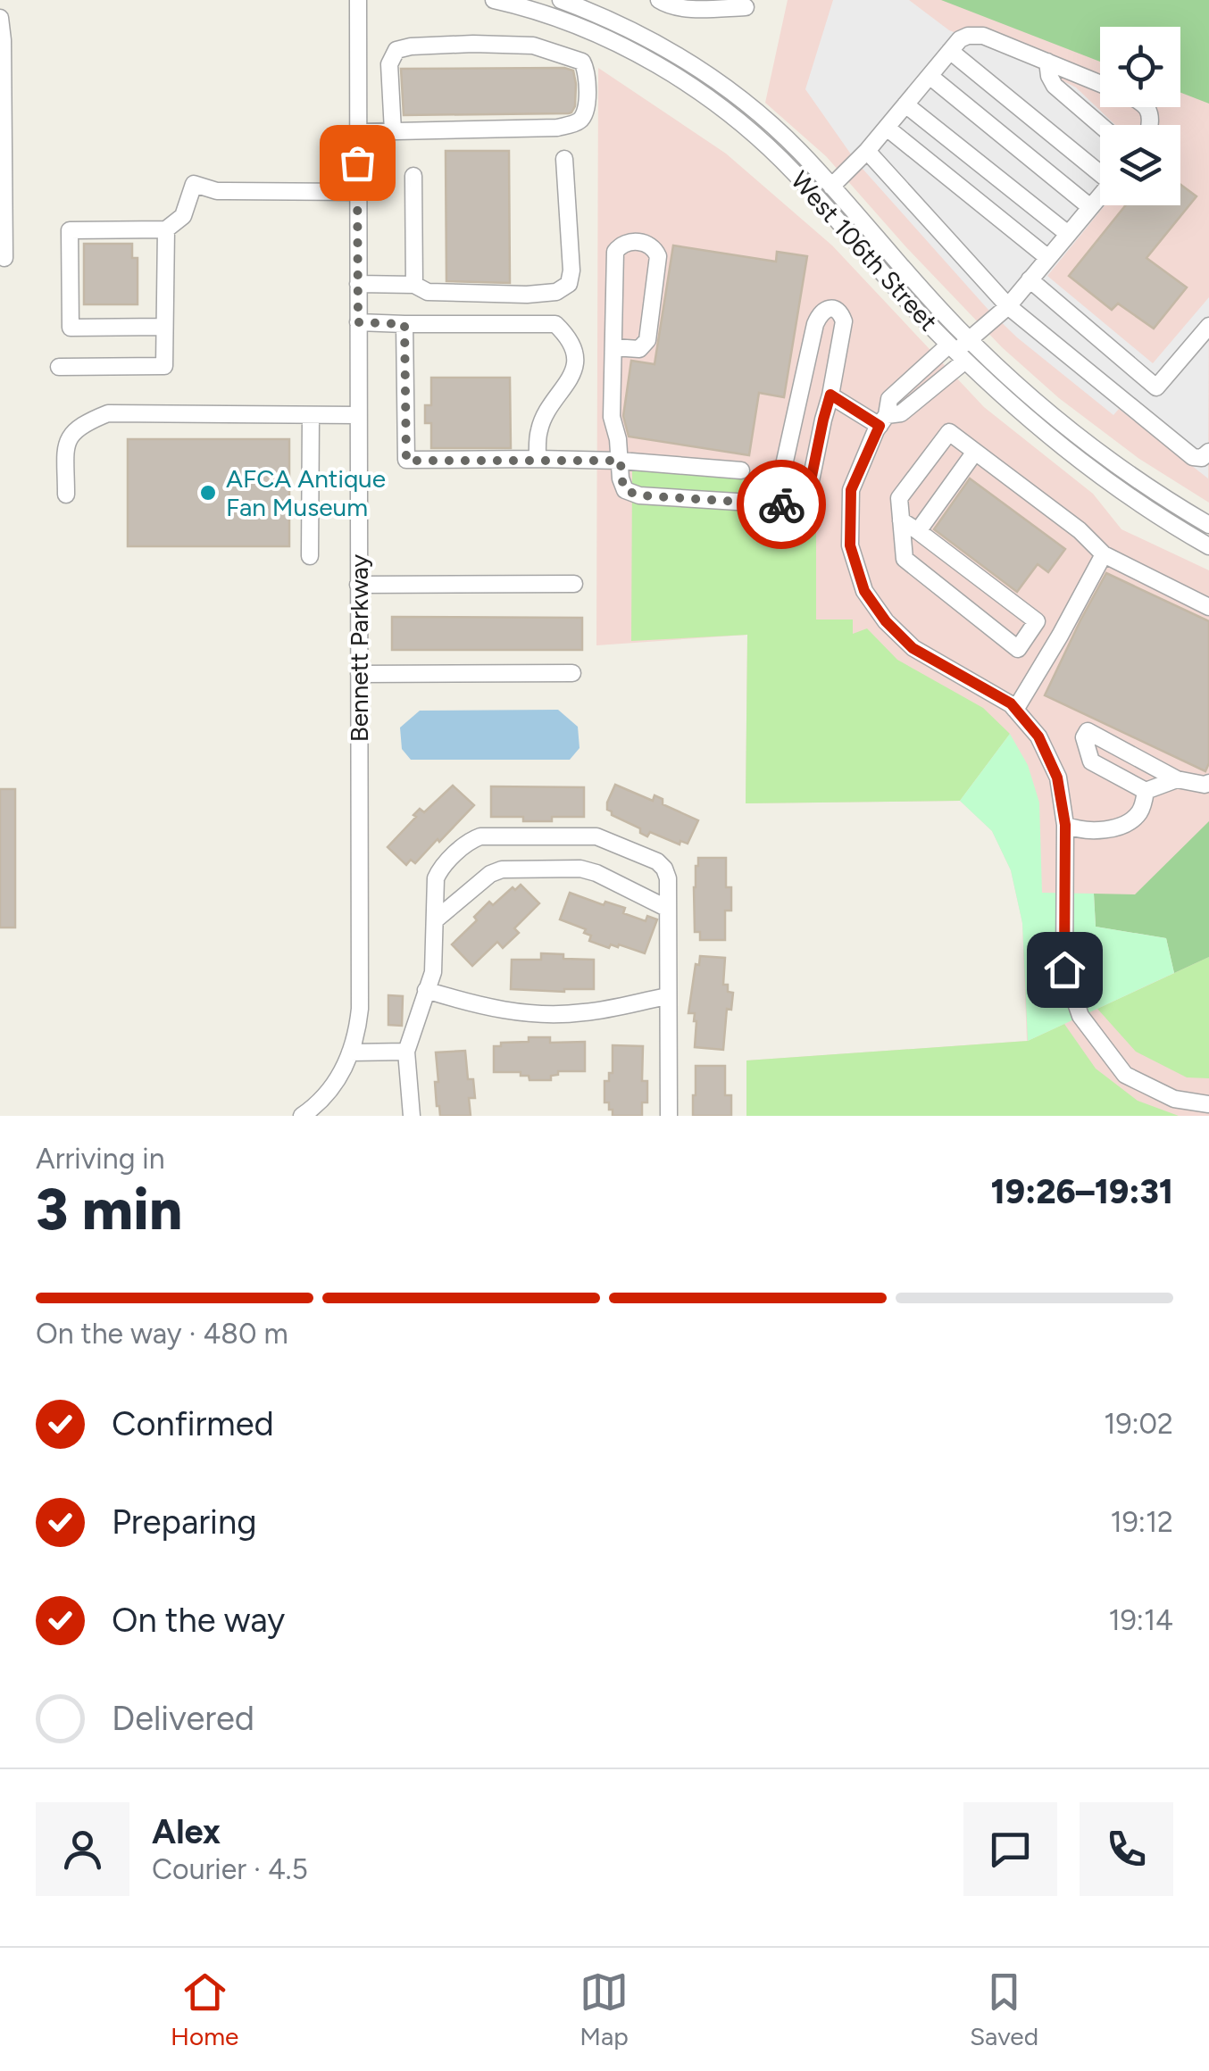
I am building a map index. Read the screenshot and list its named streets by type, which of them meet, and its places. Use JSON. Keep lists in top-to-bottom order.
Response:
{
  "streets": {
    "street": ["West 106th Street", "Bennett Parkway"]
  },
  "places": ["AFCA Antique Fan Museum"],
  "page": {
    "heading": ["3 min", "Arriving in", "19:26–19:31"],
    "panel": ["Alex", "Courier · 4.5"],
    "bar": "On the way · 480 m",
    "list": [
      ["Confirmed", "19:02"],
      ["Preparing", "19:12"],
      ["On the way", "19:14"],
      "Delivered"
    ],
    "tabs": ["Home", "Map", "Saved"]
  }
}
